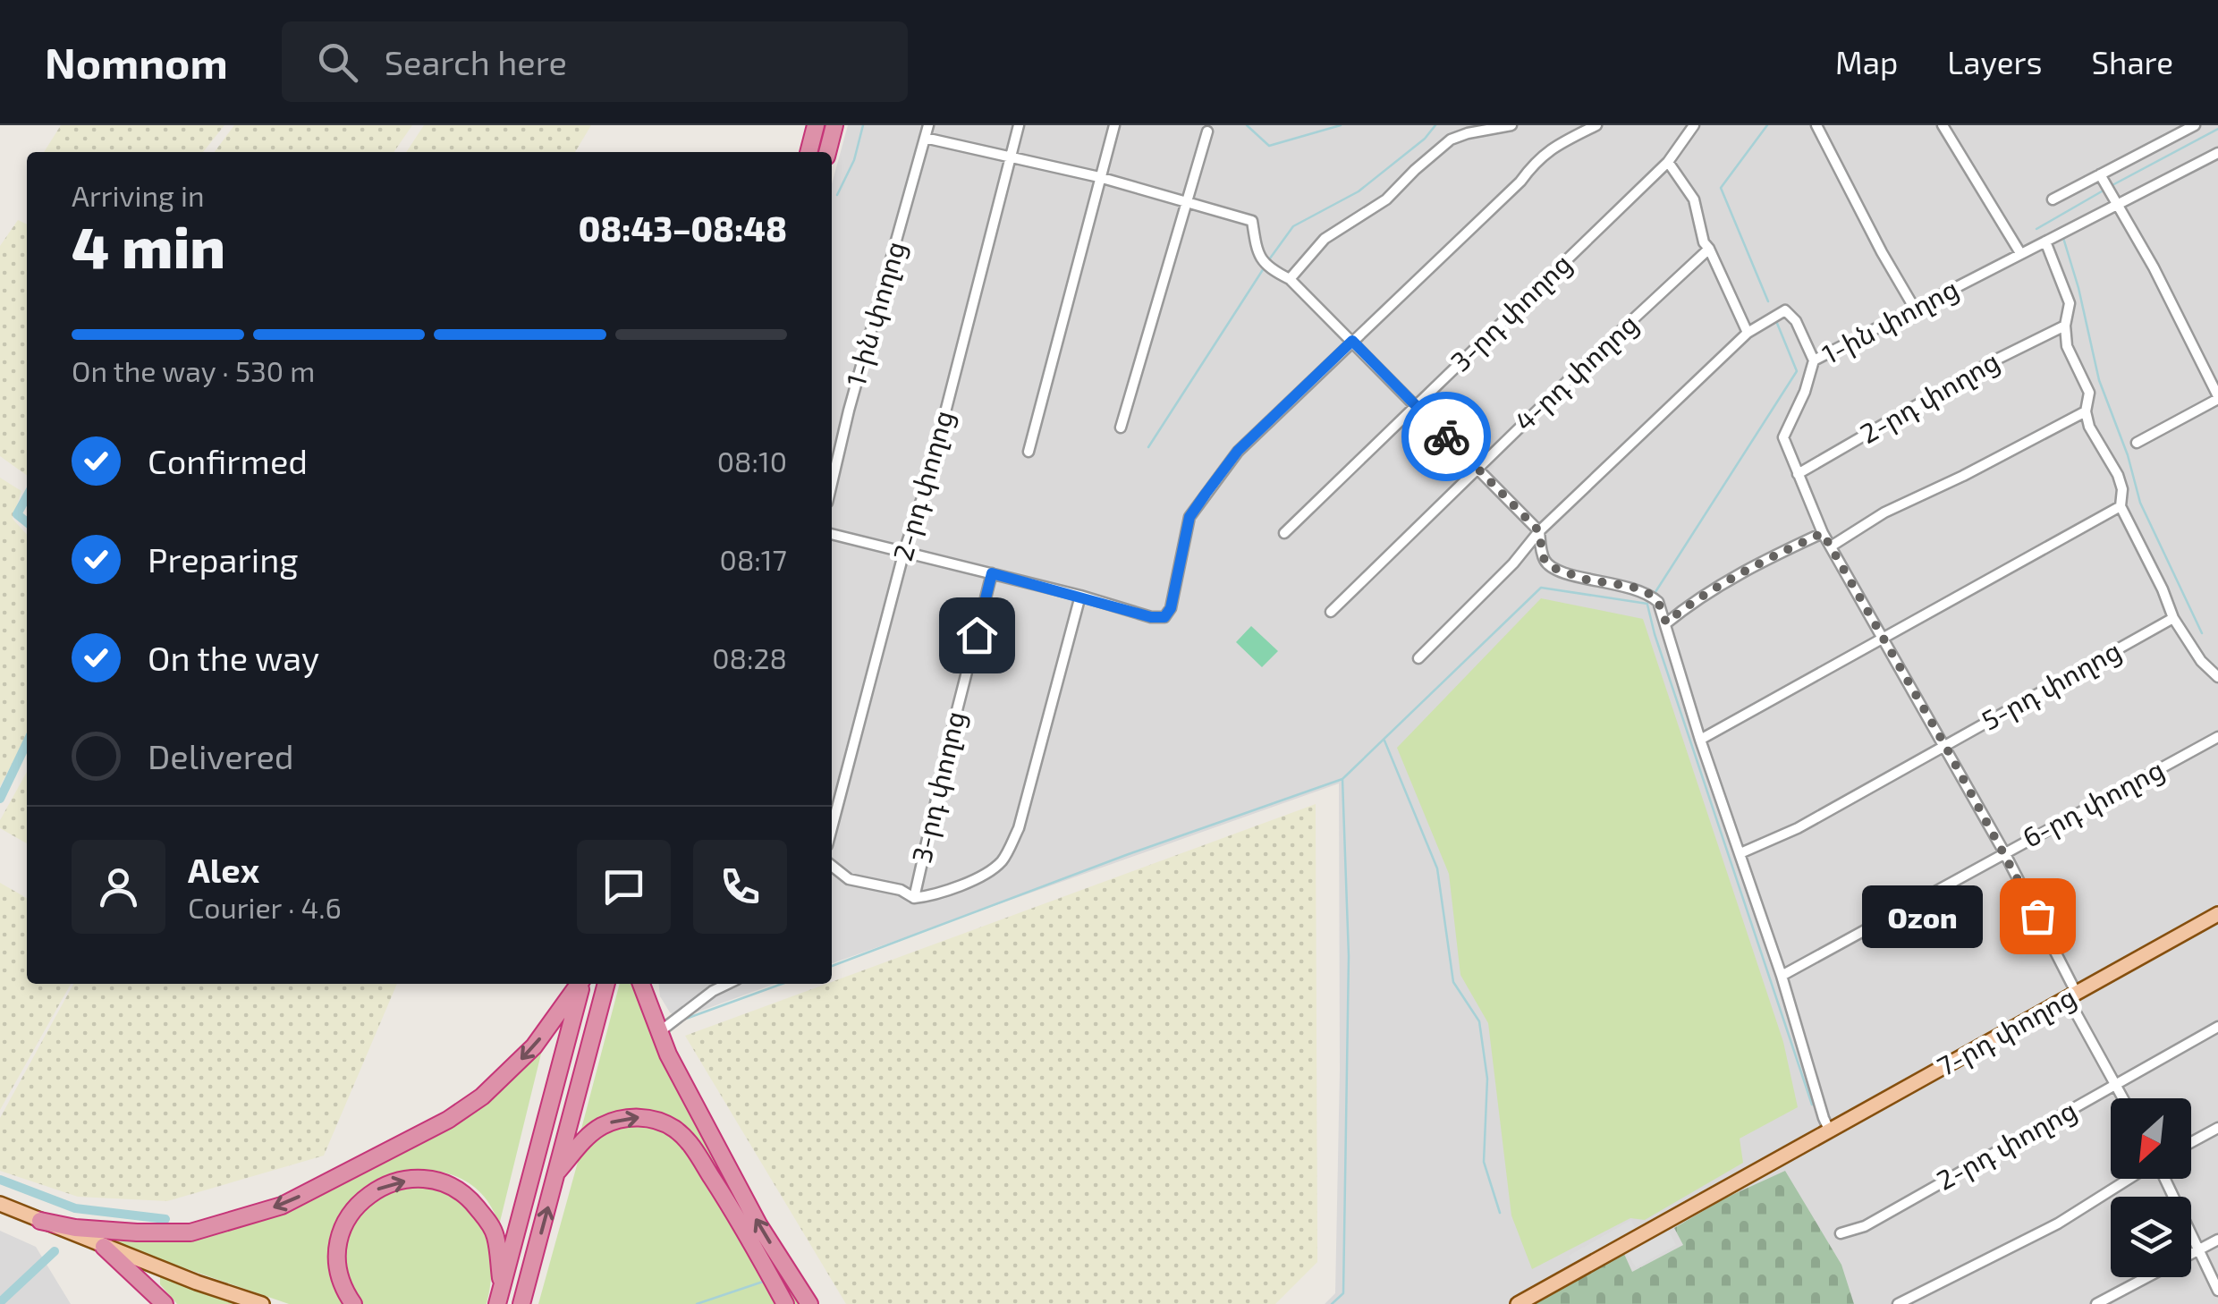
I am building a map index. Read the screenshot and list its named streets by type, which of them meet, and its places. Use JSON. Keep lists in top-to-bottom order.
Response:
{
  "streets": {
    "main road": ["7-րդ փողոց"],
    "street": [
      "3-րդ փողոց",
      "1-ին փողոց",
      "4-րդ փողոց",
      "2-րդ փողոց",
      "5-րդ փողոց",
      "6-րդ փողոց"
    ]
  },
  "crossings": [
    ["1-ին փողոց", "2-րդ փողոց"],
    ["1-ին փողոց", "5-րդ փողոց"],
    ["1-ին փողոց", "6-րդ փողոց"],
    ["1-ին փողոց", "7-րդ փողոց"]
  ],
  "places": ["Ozon"],
  "north": "bottom left",
  "page": {
    "header": "Nomnom",
    "search": "Search here",
    "nav": ["Map", "Layers", "Share"],
    "heading": ["4 min", "Arriving in", "08:43–08:48"],
    "panel": ["Alex", "Courier · 4.6"],
    "bar": "On the way · 530 m",
    "list": [
      ["Confirmed", "08:10"],
      ["Preparing", "08:17"],
      ["On the way", "08:28"],
      "Delivered"
    ],
    "bubble": "Ozon"
  }
}
